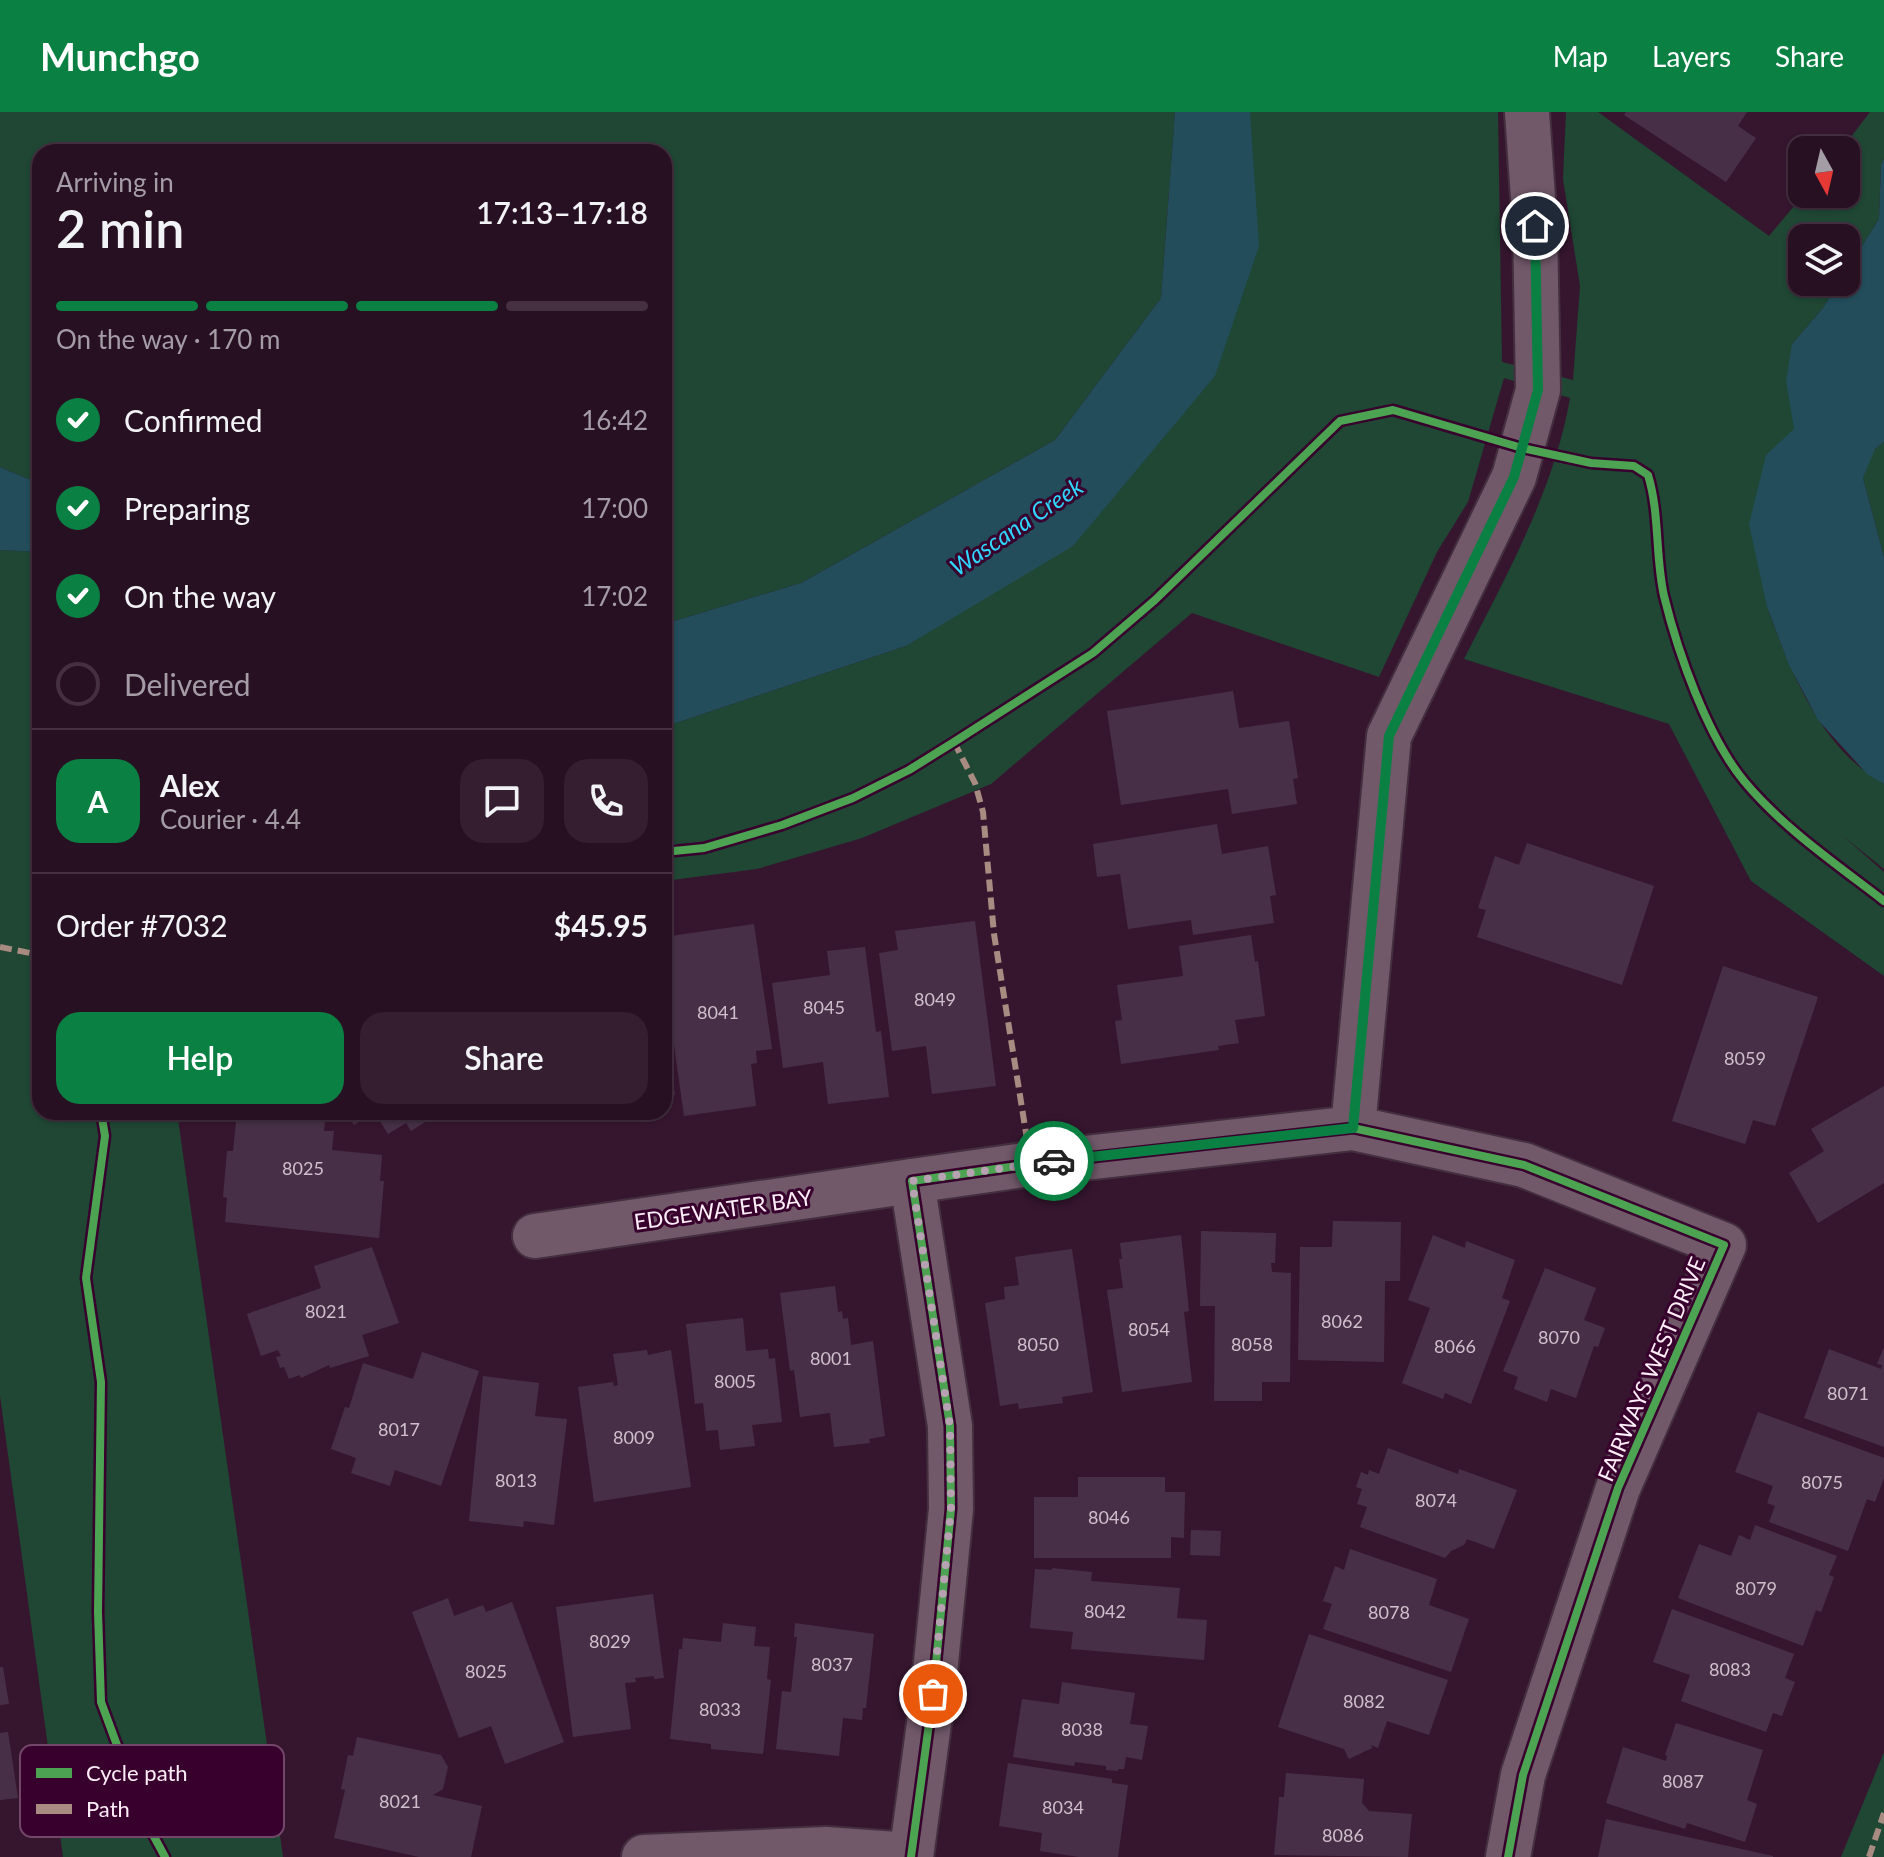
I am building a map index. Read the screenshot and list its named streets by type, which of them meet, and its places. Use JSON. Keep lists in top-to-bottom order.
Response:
{
  "streets": {
    "street": ["EDGEWATER BAY", "FAIRWAYS WEST DRIVE"]
  },
  "crossings": [
    ["EDGEWATER BAY", "FAIRWAYS WEST DRIVE"]
  ],
  "water": ["Wascana Creek"],
  "house_numbers": [
    "8049",
    "8045",
    "8041",
    "8059",
    "8025",
    "8021",
    "8062",
    "8054",
    "8070",
    "8050",
    "8058",
    "8066",
    "8001",
    "8005",
    "8071",
    "8017",
    "8009",
    "8013",
    "8075",
    "8074",
    "8046",
    "8079",
    "8042",
    "8078",
    "8029",
    "8037",
    "8083",
    "8025",
    "8082",
    "8033",
    "8038",
    "8087",
    "8021",
    "8034",
    "8086"
  ],
  "legend": ["Cycle path", "Path"],
  "north": "bottom",
  "page": {
    "header": "Munchgo",
    "nav": ["Map", "Layers", "Share"],
    "heading": ["2 min", "Arriving in", "17:13–17:18"],
    "panel": [
      "Alex",
      "Courier · 4.4",
      "Order #7032",
      "$45.95"
    ],
    "bar": "On the way · 170 m",
    "list": [
      ["Confirmed", "16:42"],
      ["Preparing", "17:00"],
      ["On the way", "17:02"],
      "Delivered"
    ],
    "round": "A",
    "buttons": ["Help", "Share"]
  }
}
